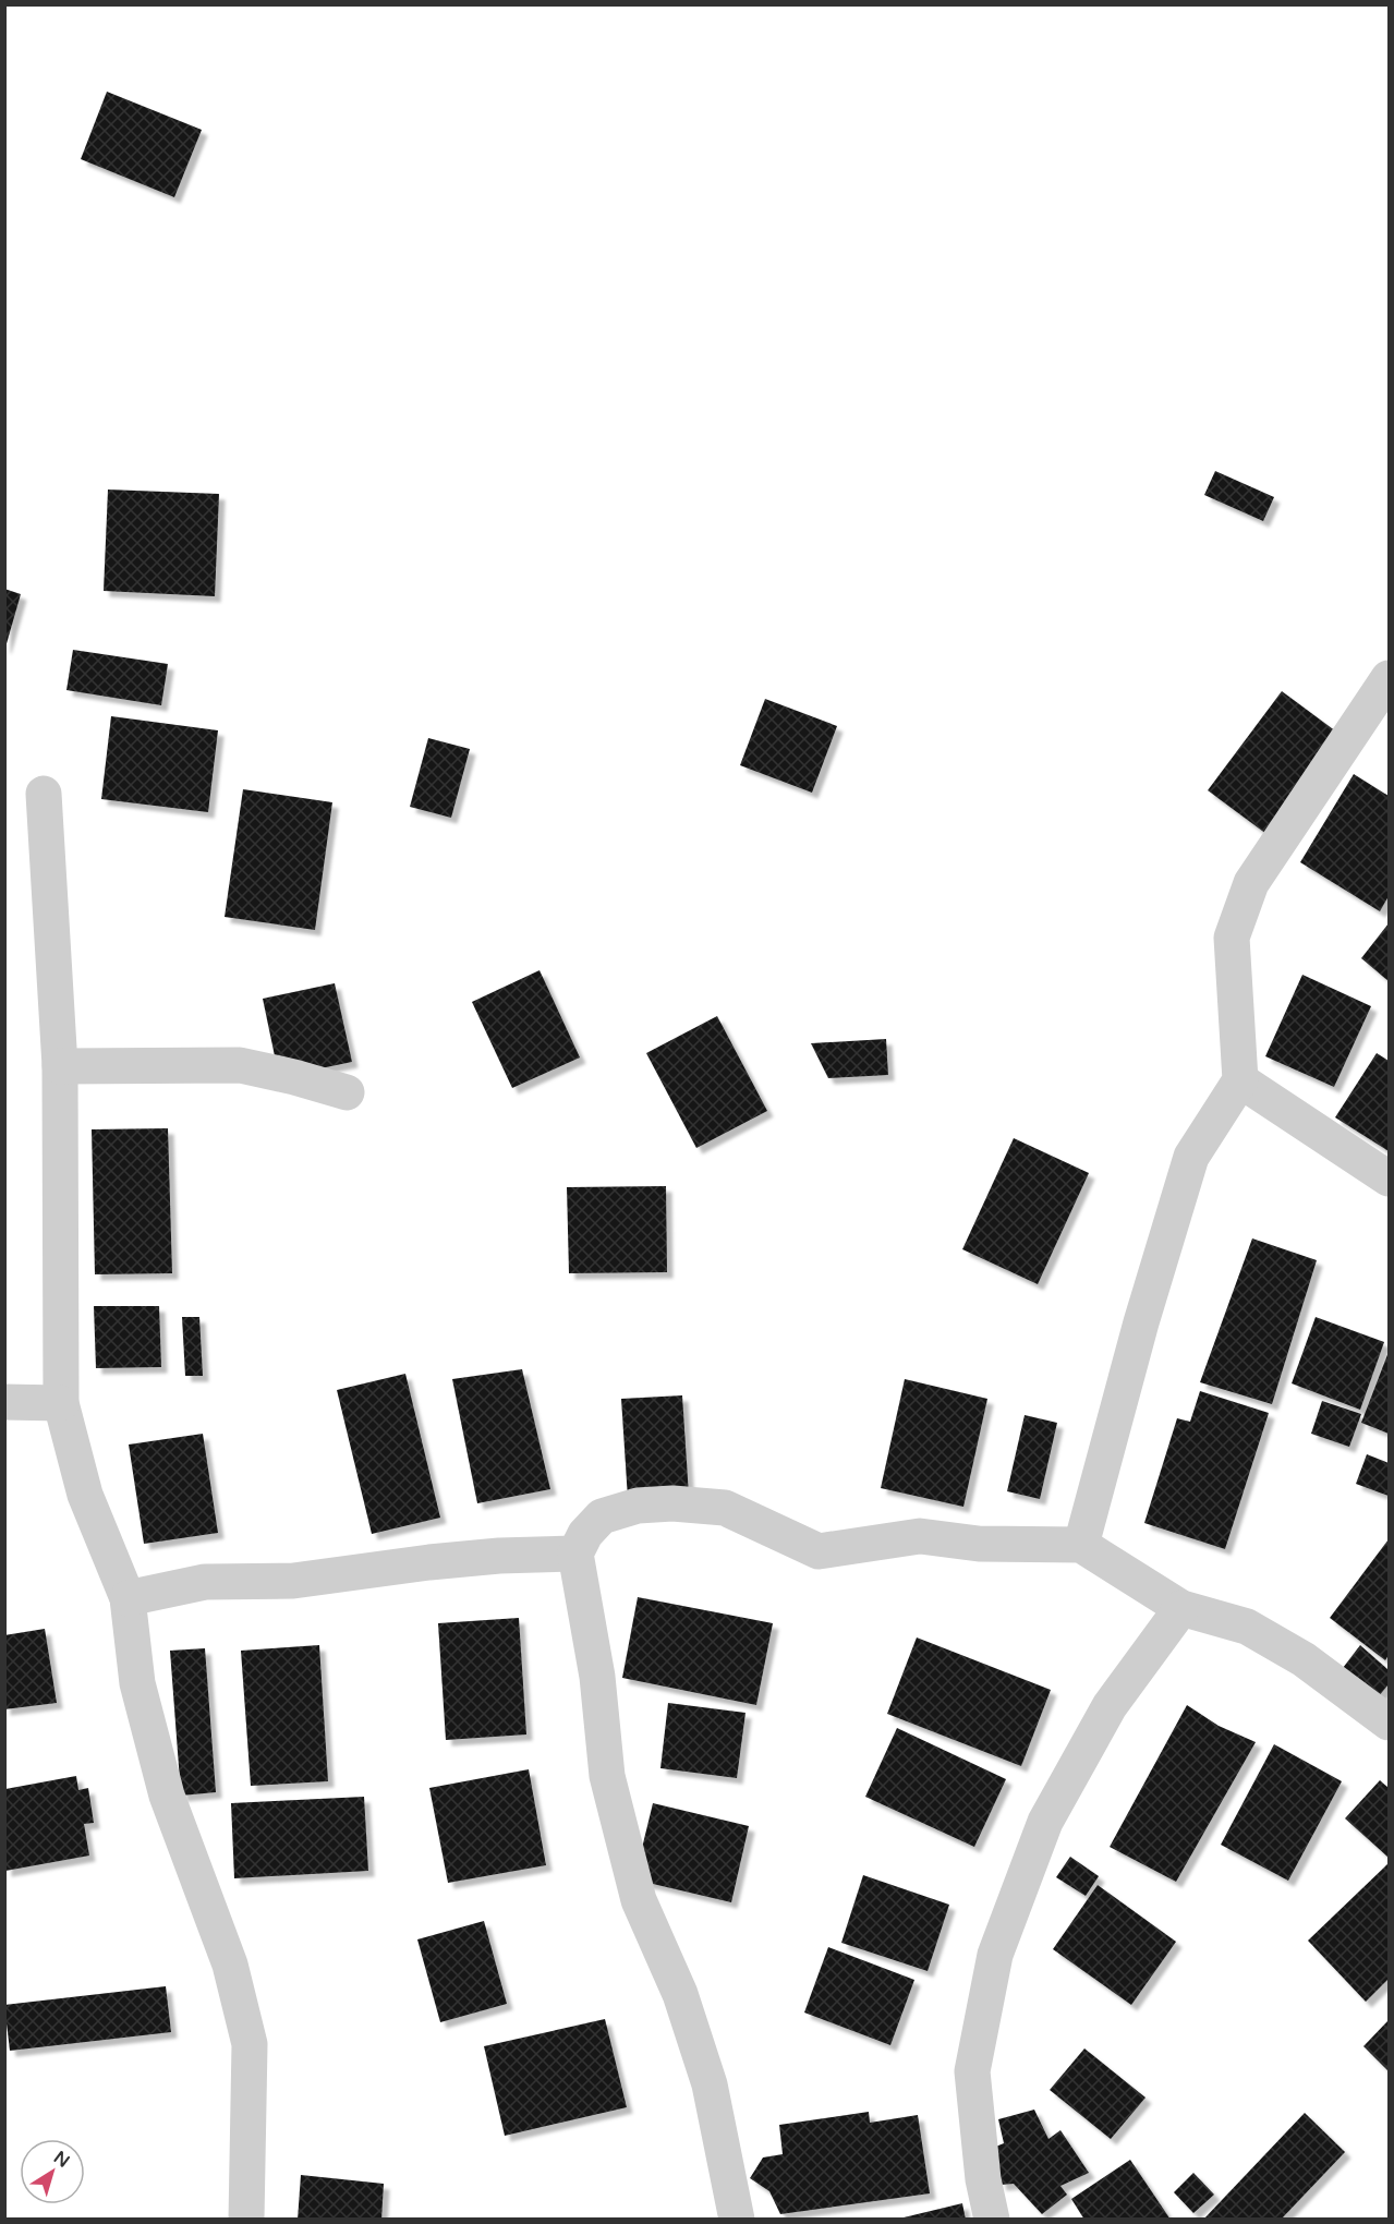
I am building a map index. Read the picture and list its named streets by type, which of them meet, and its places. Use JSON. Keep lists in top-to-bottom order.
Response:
{
  "north": "top right"
}
